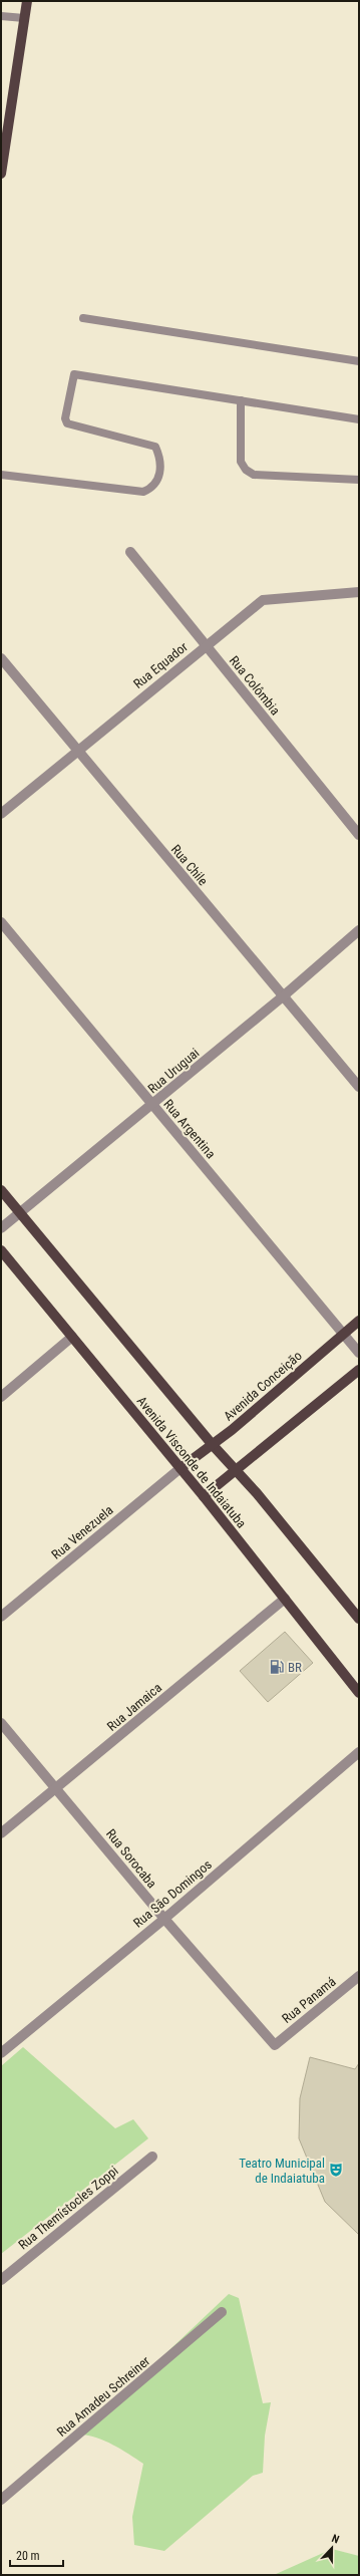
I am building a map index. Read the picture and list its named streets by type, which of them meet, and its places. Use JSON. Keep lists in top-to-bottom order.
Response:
{
  "streets": {
    "main road": ["Avenida Conceição", "Avenida Visconde de Indaiatuba"],
    "street": [
      "Rua Equador",
      "Rua Colômbia",
      "Rua Chile",
      "Rua Uruguai",
      "Rua Argentina",
      "Rua Venezuela",
      "Rua Jamaica",
      "Rua Sorocaba",
      "Rua São Domingos",
      "Rua Panamá",
      "Rua Themístocles Zoppi",
      "Rua Amadeu Schreiner"
    ]
  },
  "crossings": [
    ["Rua Equador", "Rua Colômbia"],
    ["Rua Equador", "Rua Chile"],
    ["Rua Chile", "Rua Uruguai"],
    ["Rua Uruguai", "Rua Argentina"],
    ["Rua Uruguai", "Avenida Visconde de Indaiatuba"],
    ["Rua Argentina", "Avenida Conceição"],
    ["Avenida Conceição", "Avenida Visconde de Indaiatuba"],
    ["Avenida Conceição", "Rua Venezuela"],
    ["Avenida Visconde de Indaiatuba", "Rua Venezuela"],
    ["Avenida Visconde de Indaiatuba", "Rua Jamaica"],
    ["Rua Jamaica", "Rua Sorocaba"],
    ["Rua Sorocaba", "Rua São Domingos"],
    ["Rua Sorocaba", "Rua Panamá"]
  ],
  "places": {
    "fuel station": ["BR"],
    "theatre": ["Teatro Municipal de Indaiatuba"]
  },
  "scale_bar": "20 m",
  "north": "top"
}
